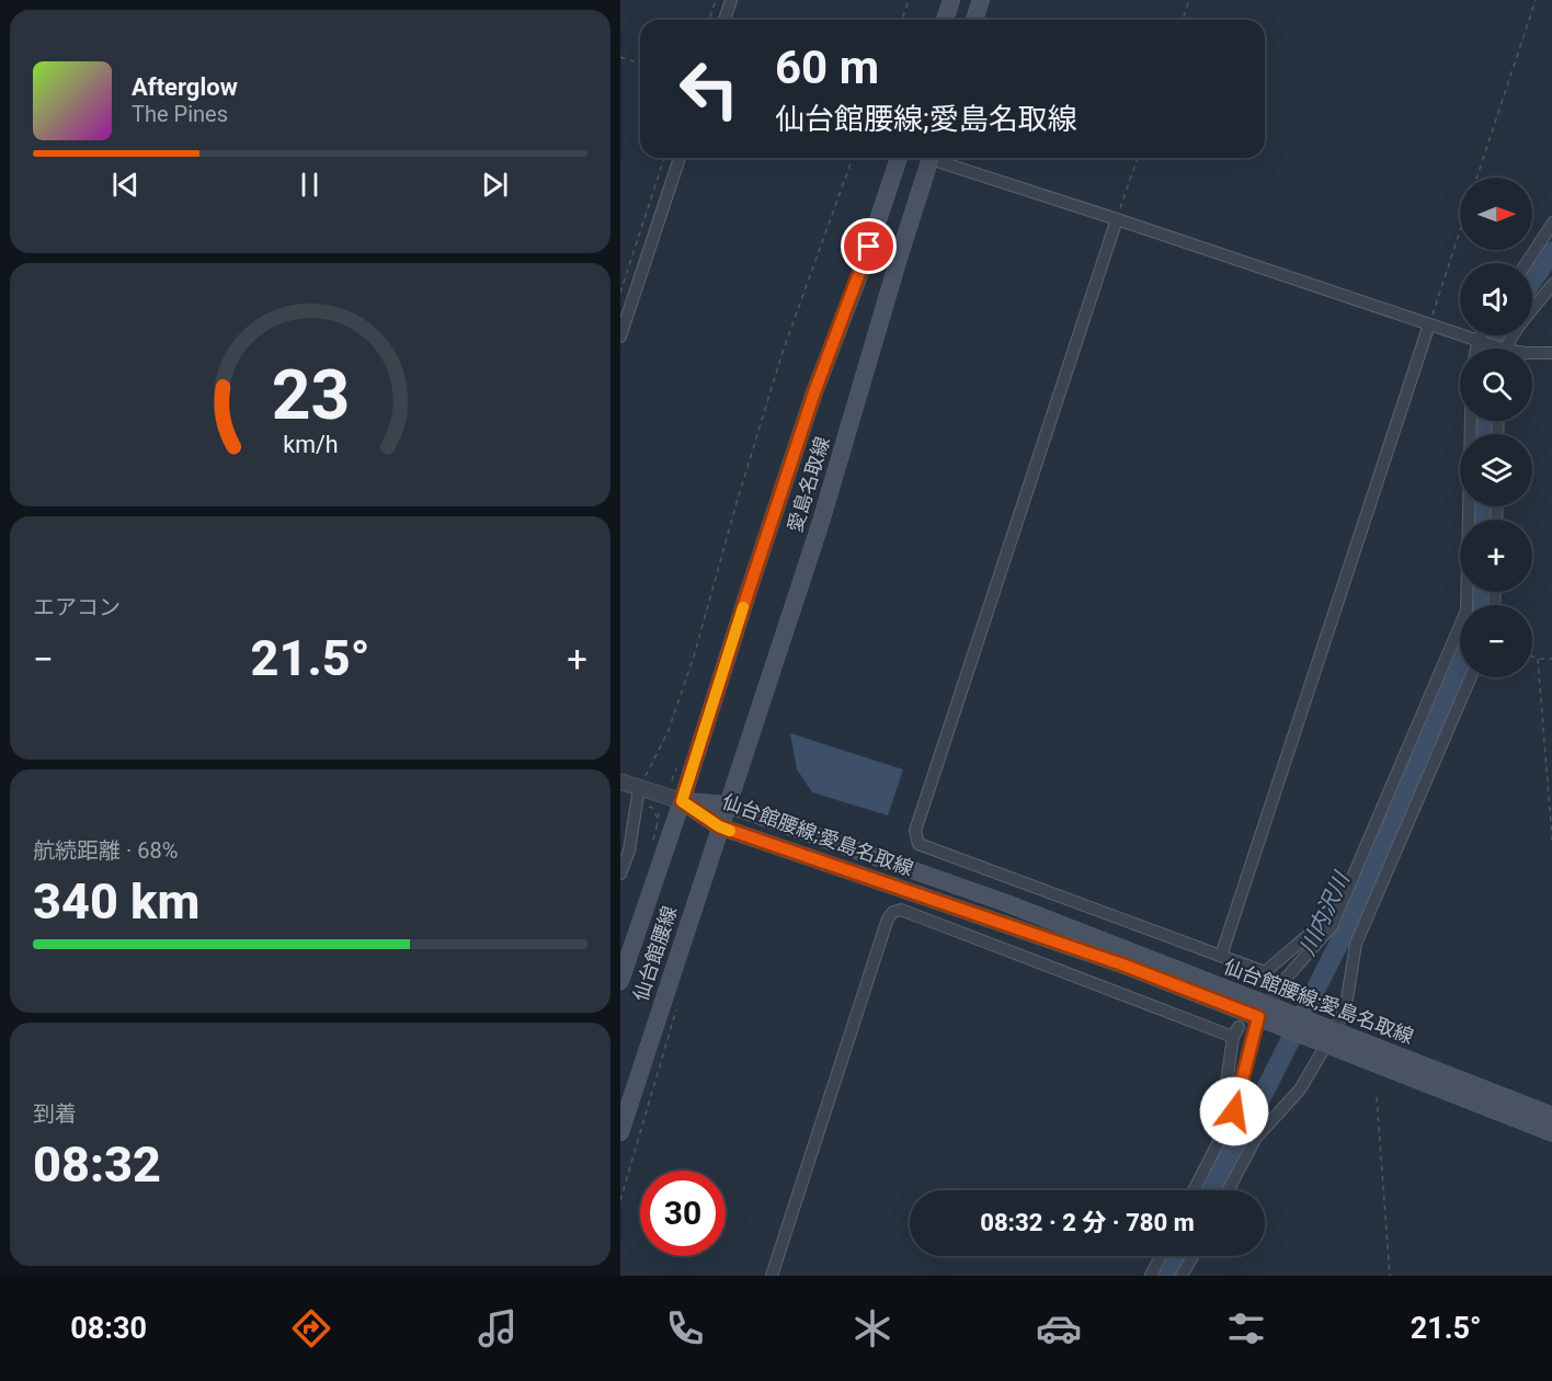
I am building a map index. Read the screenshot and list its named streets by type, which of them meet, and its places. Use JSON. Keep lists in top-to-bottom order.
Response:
{
  "streets": {
    "main road": ["愛島名取線", "仙台館腰線;愛島名取線", "仙台館腰線"]
  },
  "crossings": [
    ["愛島名取線", "仙台館腰線;愛島名取線"],
    ["愛島名取線", "仙台館腰線"],
    ["仙台館腰線;愛島名取線", "仙台館腰線"]
  ],
  "water": ["川内沢川"],
  "north": "right",
  "page": {
    "turn": ["60 m", "仙台館腰線;愛島名取線"],
    "song": ["Afterglow", "The Pines"],
    "map_buttons": ["+", "−"],
    "tile": [
      "エアコン",
      ["航続距離 · 68%", "340 km"],
      ["到着", "08:32"]
    ],
    "heat": ["−", "21.5°", "+"],
    "limit": "30",
    "trip": "08:32 · 2 分 · 780 m",
    "tabs": ["08:30", "21.5°"],
    "gauge": ["23", "km/h"]
  }
}
